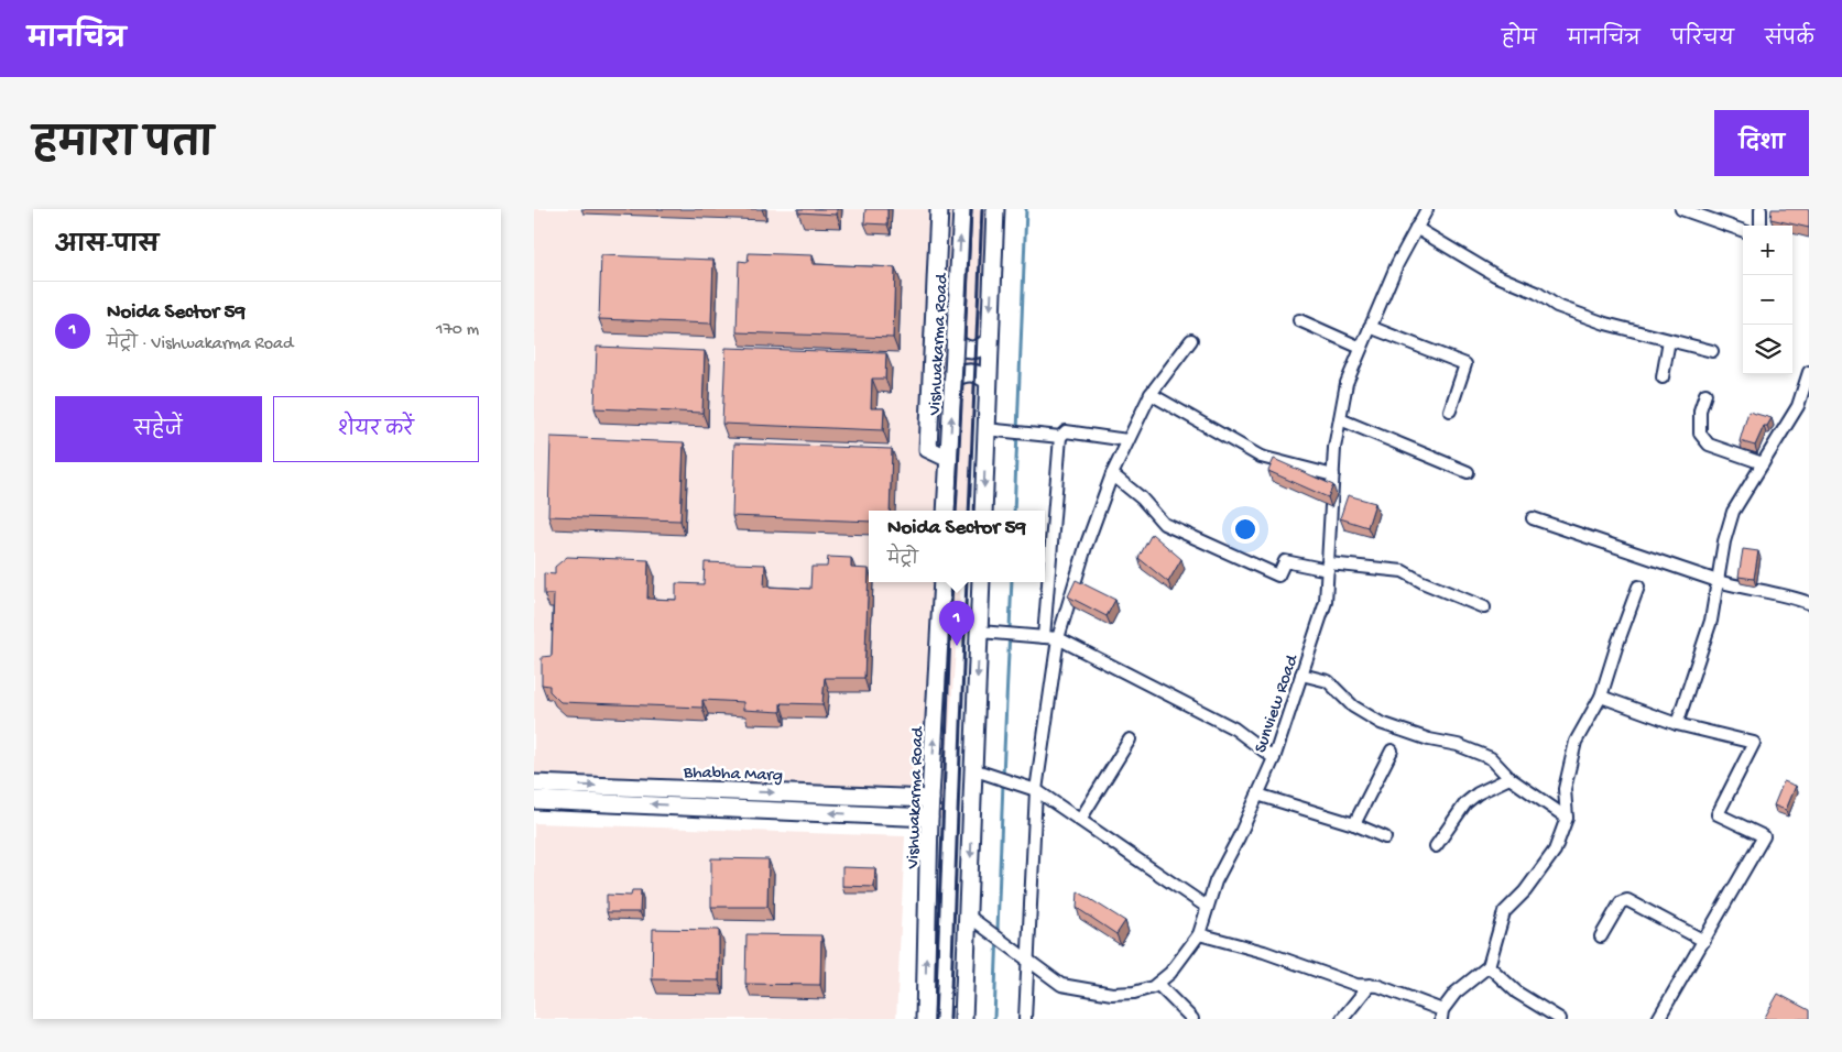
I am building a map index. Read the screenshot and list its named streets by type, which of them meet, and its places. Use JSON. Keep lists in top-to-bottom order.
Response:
{
  "streets": {
    "main road": ["Vishwakarma Road", "Bhabha Marg"],
    "street": ["Sunview Road"]
  },
  "crossings": [
    ["Vishwakarma Road", "Bhabha Marg"]
  ],
  "page": {
    "header": "मानचित्र",
    "nav": [
      "होम",
      "मानचित्र",
      "परिचय",
      "संपर्क"
    ],
    "title": "हमारा पता",
    "buttons": [
      "दिशा",
      ["सहेजें", "शेयर करें"]
    ],
    "heading": "आस-पास",
    "map_buttons": ["+", "−"],
    "list": [
      {
        "mark": "1",
        "name": "Noida Sector 59",
        "note": "मेट्रो · Vishwakarma Road",
        "value": "170 m"
      }
    ],
    "popup": ["Noida Sector 59", "मेट्रो"],
    "pins": "1"
  }
}
